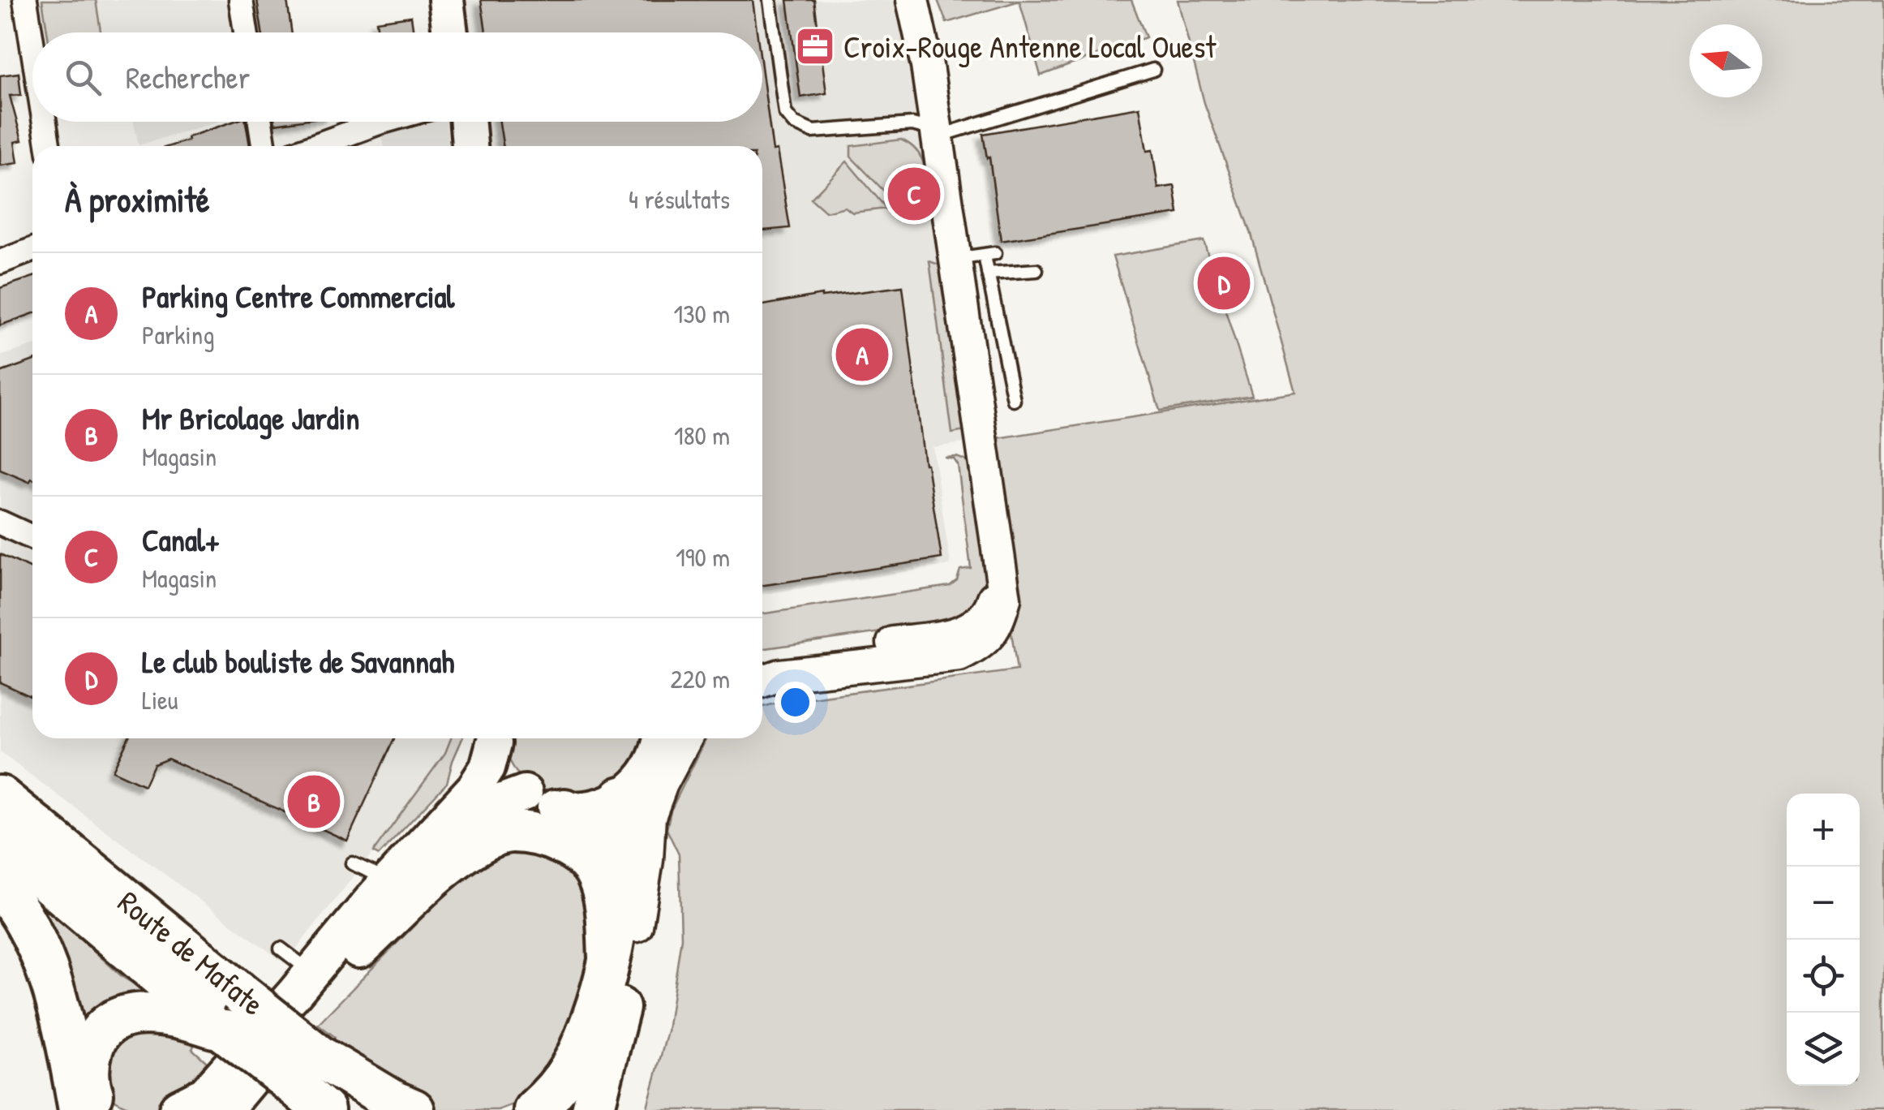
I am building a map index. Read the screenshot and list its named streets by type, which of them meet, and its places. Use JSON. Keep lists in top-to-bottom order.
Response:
{
  "streets": {
    "highway": ["Route de Mafate"]
  },
  "places": {
    "office": ["Croix-Rouge Antenne Local Ouest"]
  },
  "north": "left",
  "page": {
    "search": "Rechercher",
    "heading": ["À proximité", "4 résultats"],
    "pins": [
      "C",
      "D",
      "A",
      "B"
    ],
    "list": [
      {
        "mark": "A",
        "name": "Parking Centre Commercial",
        "note": "Parking",
        "value": "130 m"
      },
      {
        "mark": "B",
        "name": "Mr Bricolage Jardin",
        "note": "Magasin",
        "value": "180 m"
      },
      {
        "mark": "C",
        "name": "Canal+",
        "note": "Magasin",
        "value": "190 m"
      },
      {
        "mark": "D",
        "name": "Le club bouliste de Savannah",
        "note": "Lieu",
        "value": "220 m"
      }
    ],
    "map_buttons": ["+", "−"]
  }
}
